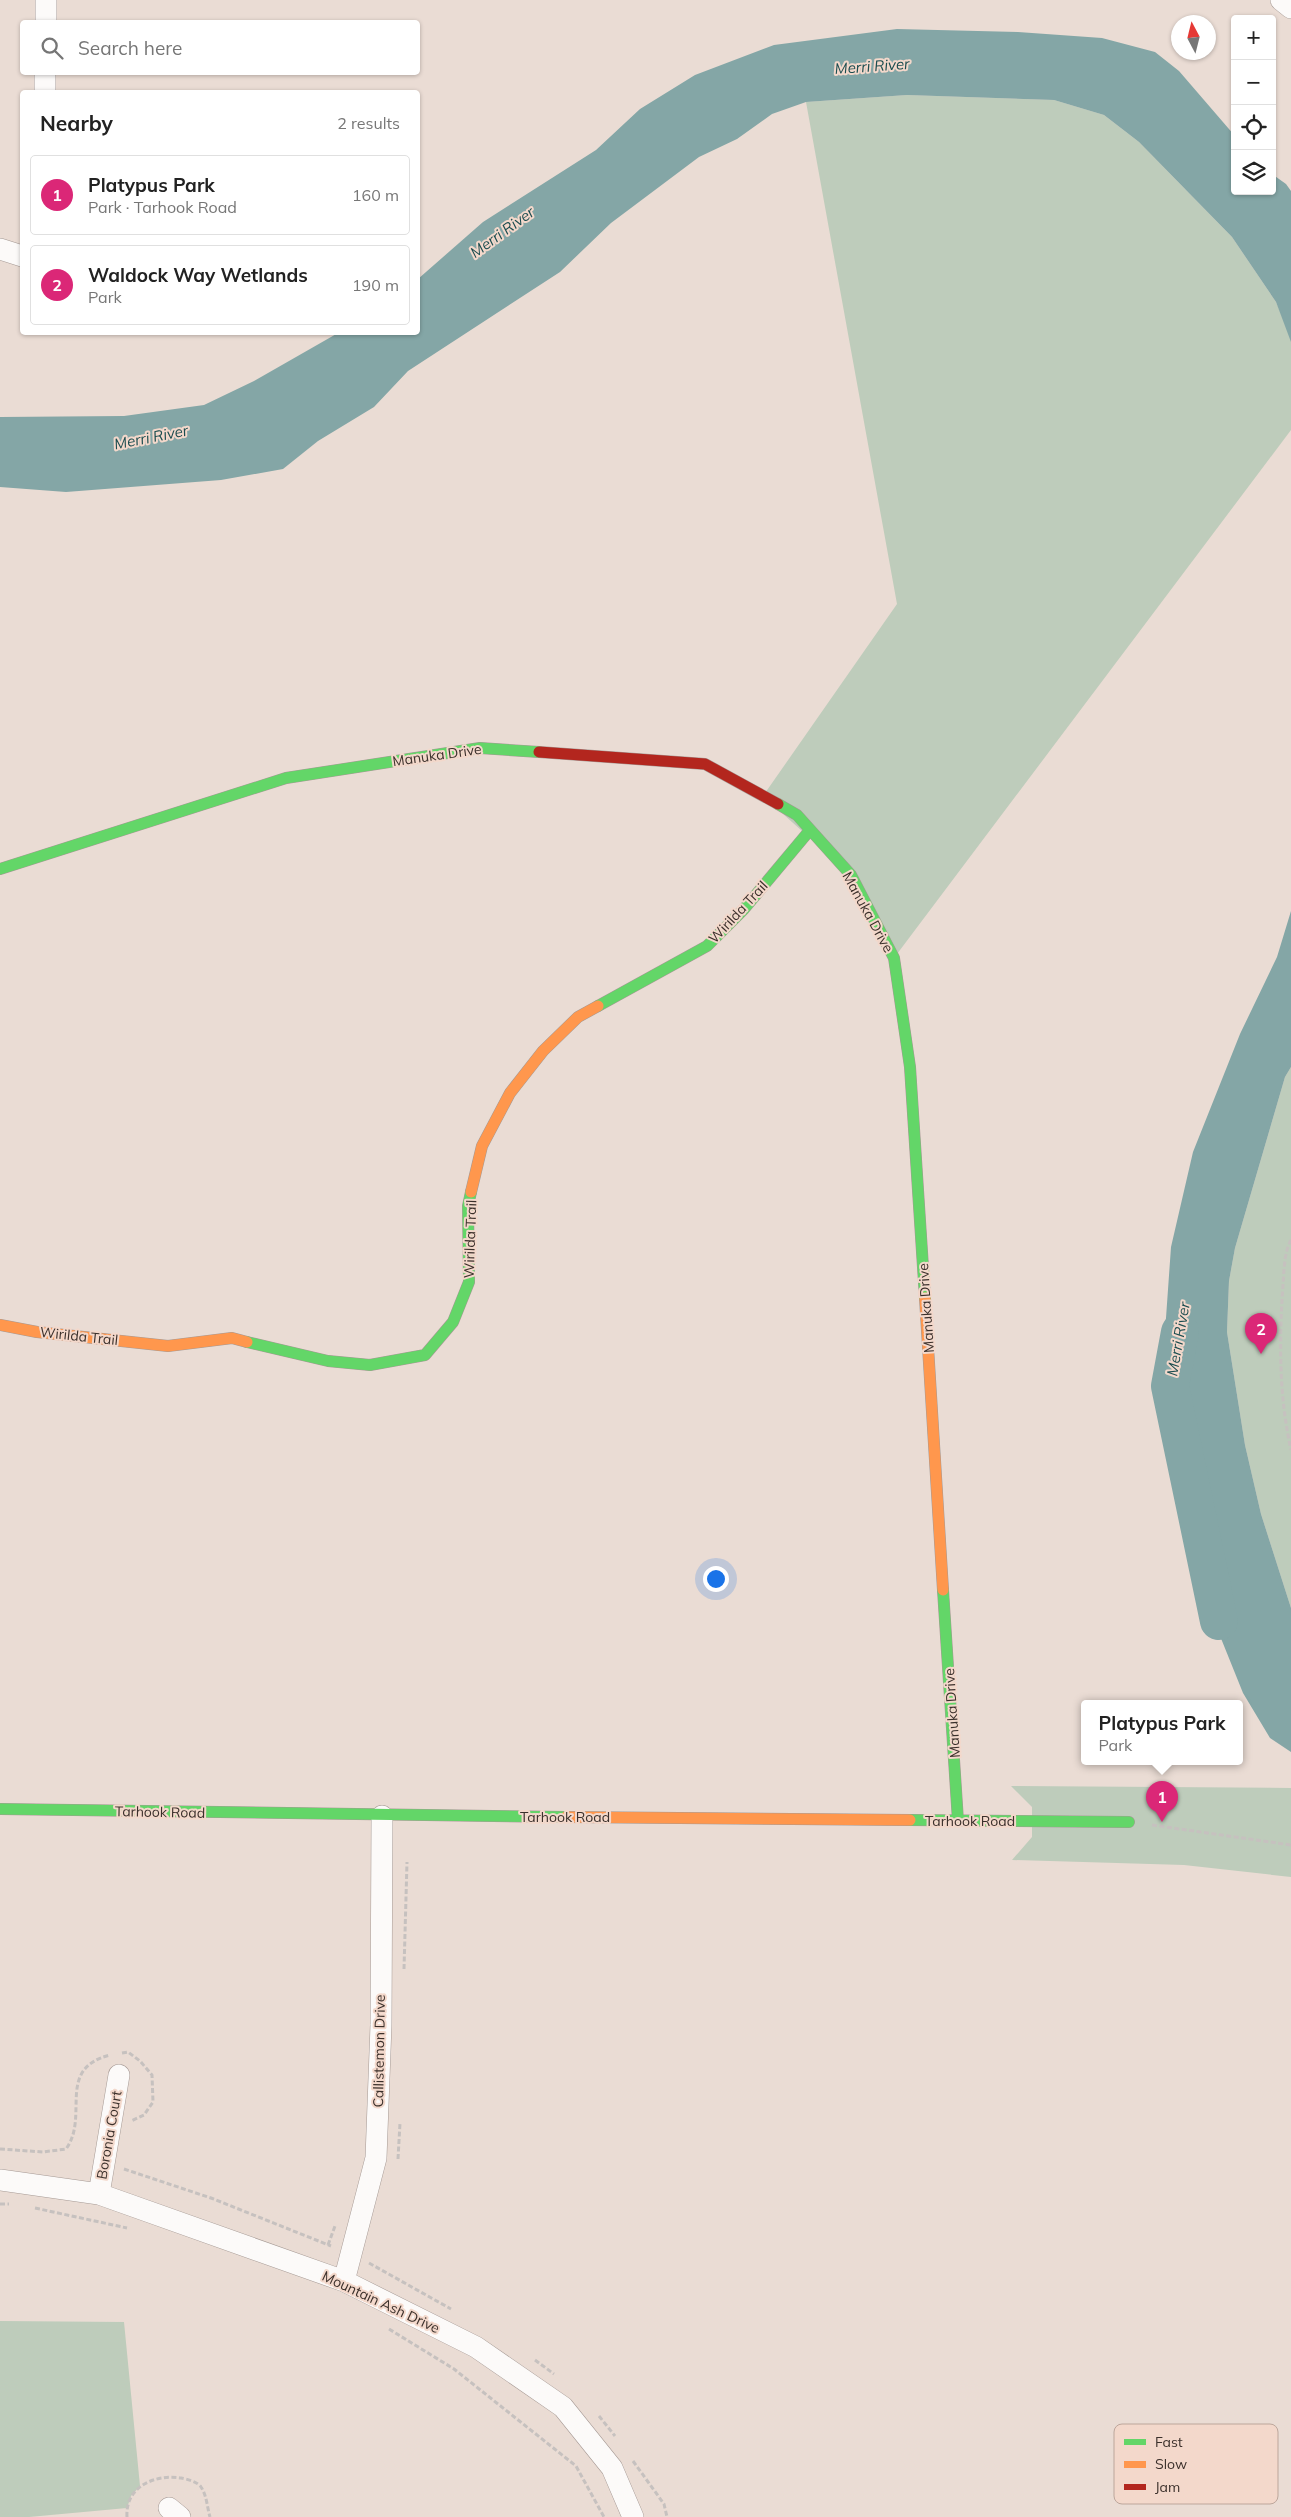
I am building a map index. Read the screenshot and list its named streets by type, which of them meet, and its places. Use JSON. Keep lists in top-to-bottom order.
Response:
{
  "streets": {
    "street": [
      "Manuka Drive",
      "Wirilda Trail",
      "Tarhook Road",
      "Callistemon Drive",
      "Boronia Court",
      "Mountain Ash Drive"
    ]
  },
  "crossings": [
    ["Manuka Drive", "Wirilda Trail"],
    ["Manuka Drive", "Tarhook Road"],
    ["Tarhook Road", "Callistemon Drive"],
    ["Callistemon Drive", "Mountain Ash Drive"],
    ["Boronia Court", "Mountain Ash Drive"]
  ],
  "water": ["Merri River"],
  "legend": ["Fast", "Slow", "Jam"],
  "north": "top",
  "page": {
    "map_buttons": ["+", "−"],
    "search": "Search here",
    "heading": ["Nearby", "2 results"],
    "list": [
      {
        "mark": "1",
        "name": "Platypus Park",
        "note": "Park · Tarhook Road",
        "value": "160 m"
      },
      {
        "mark": "2",
        "name": "Waldock Way Wetlands",
        "note": "Park",
        "value": "190 m"
      }
    ],
    "pins": ["2", "1"],
    "popup": ["Platypus Park", "Park"]
  }
}
